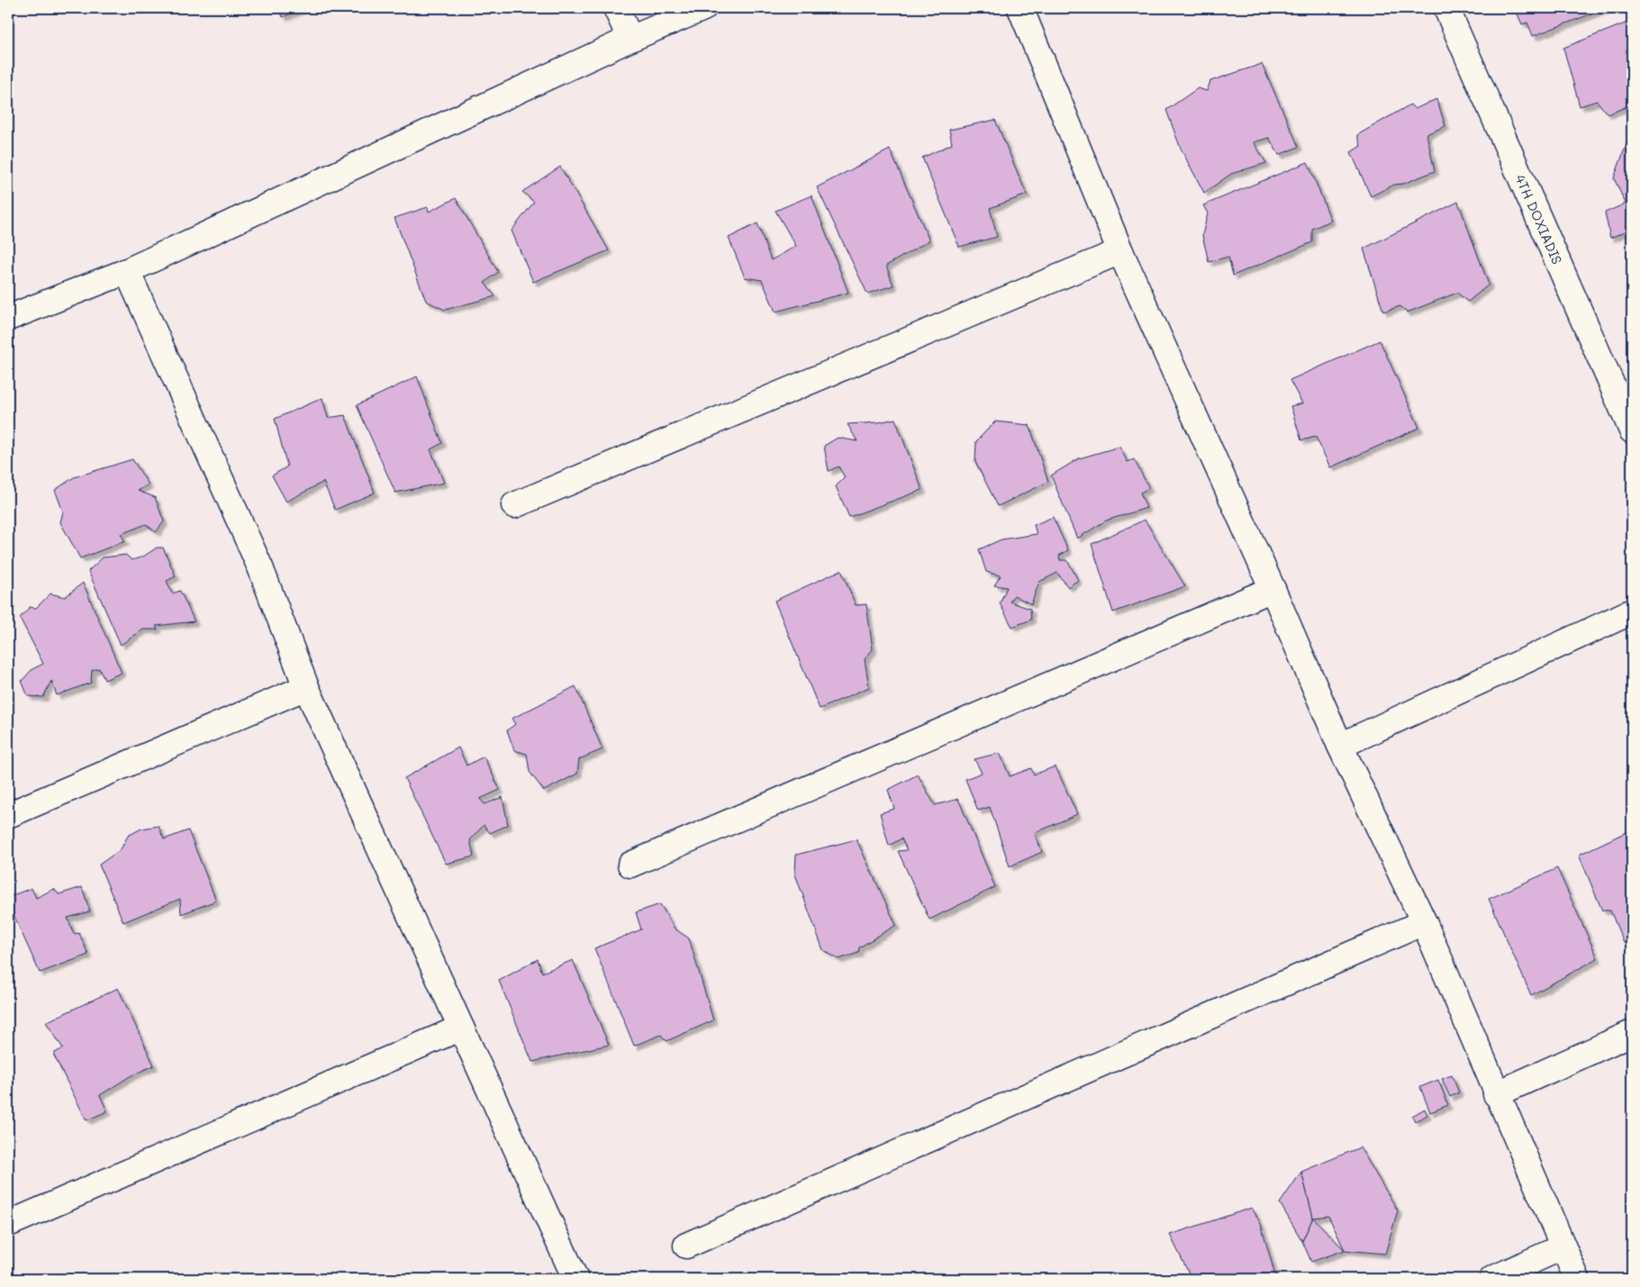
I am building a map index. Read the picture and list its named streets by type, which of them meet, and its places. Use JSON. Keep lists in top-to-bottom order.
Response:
{
  "streets": {
    "street": ["4TH DOXIADIS"]
  }
}
